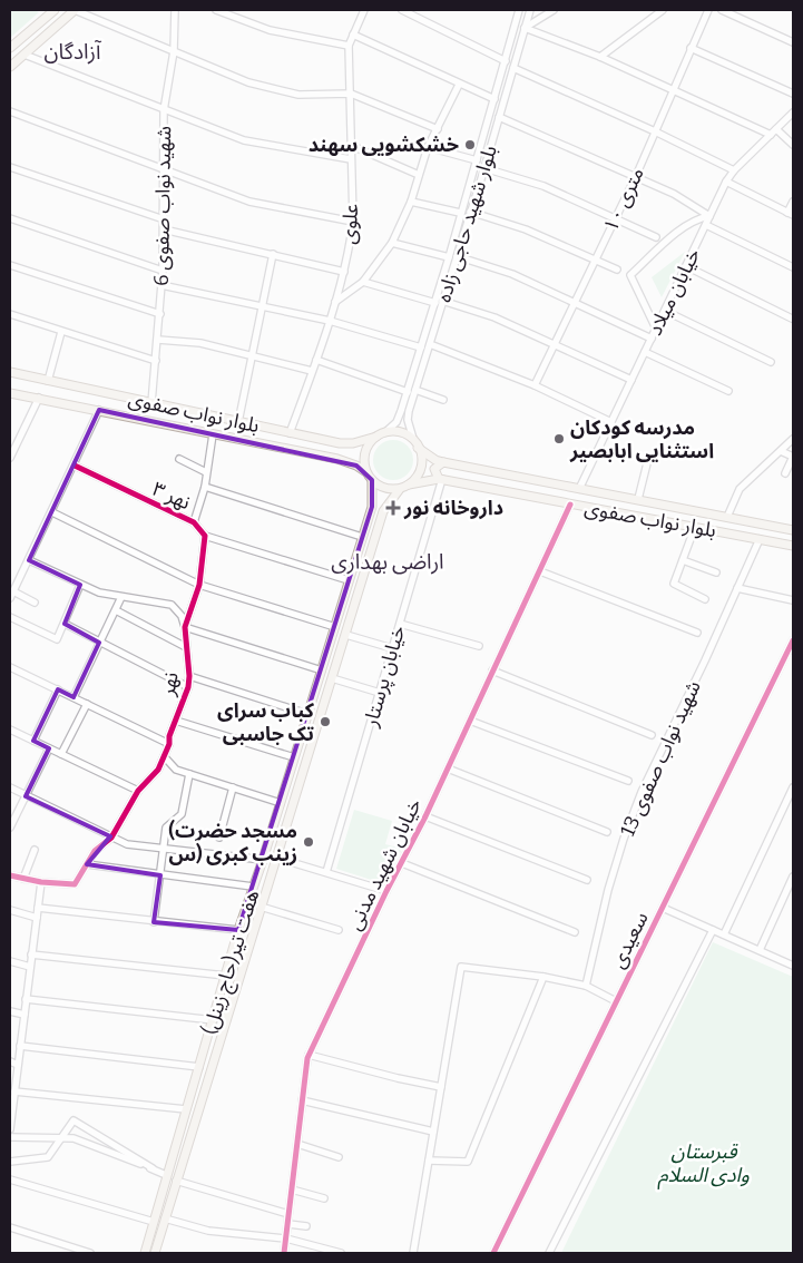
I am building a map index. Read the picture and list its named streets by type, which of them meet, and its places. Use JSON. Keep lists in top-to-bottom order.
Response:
{
  "streets": {
    "main road": ["بلوار نواب صفوی", "هفت تیر(حاج زینل)"],
    "street": [
      "۱۰ متری",
      "شهید نواب صفوی 6",
      "علوی",
      "بلوار شهید حاجی زاده",
      "خیابان میلاد",
      "نهر ۳",
      "خیابان پرستار",
      "نهر",
      "شهید نواب صفوی 13",
      "خیابان شهید مدنی",
      "سعیدی"
    ]
  },
  "crossings": [
    ["شهید نواب صفوی 6", "بلوار نواب صفوی"],
    ["علوی", "بلوار نواب صفوی"],
    ["بلوار شهید حاجی زاده", "بلوار نواب صفوی"],
    ["بلوار شهید حاجی زاده", "هفت تیر(حاج زینل)"],
    ["خیابان میلاد", "بلوار نواب صفوی"],
    ["بلوار نواب صفوی", "خیابان پرستار"],
    ["بلوار نواب صفوی", "شهید نواب صفوی 13"],
    ["بلوار نواب صفوی", "خیابان شهید مدنی"],
    ["بلوار نواب صفوی", "هفت تیر(حاج زینل)"]
  ],
  "districts": ["آزادگان", "اراضی بهداری"],
  "parks": ["قبرستان وادی السلام"],
  "places": {
    "other": [
      "خشکشویی سهند",
      "مدرسه کودکان استثنایی ابابصیر",
      "کباب سرای تک جاسبی",
      "(مسجد حضرت زینب کبری (س"
    ],
    "health": ["داروخانه نور"]
  }
}
